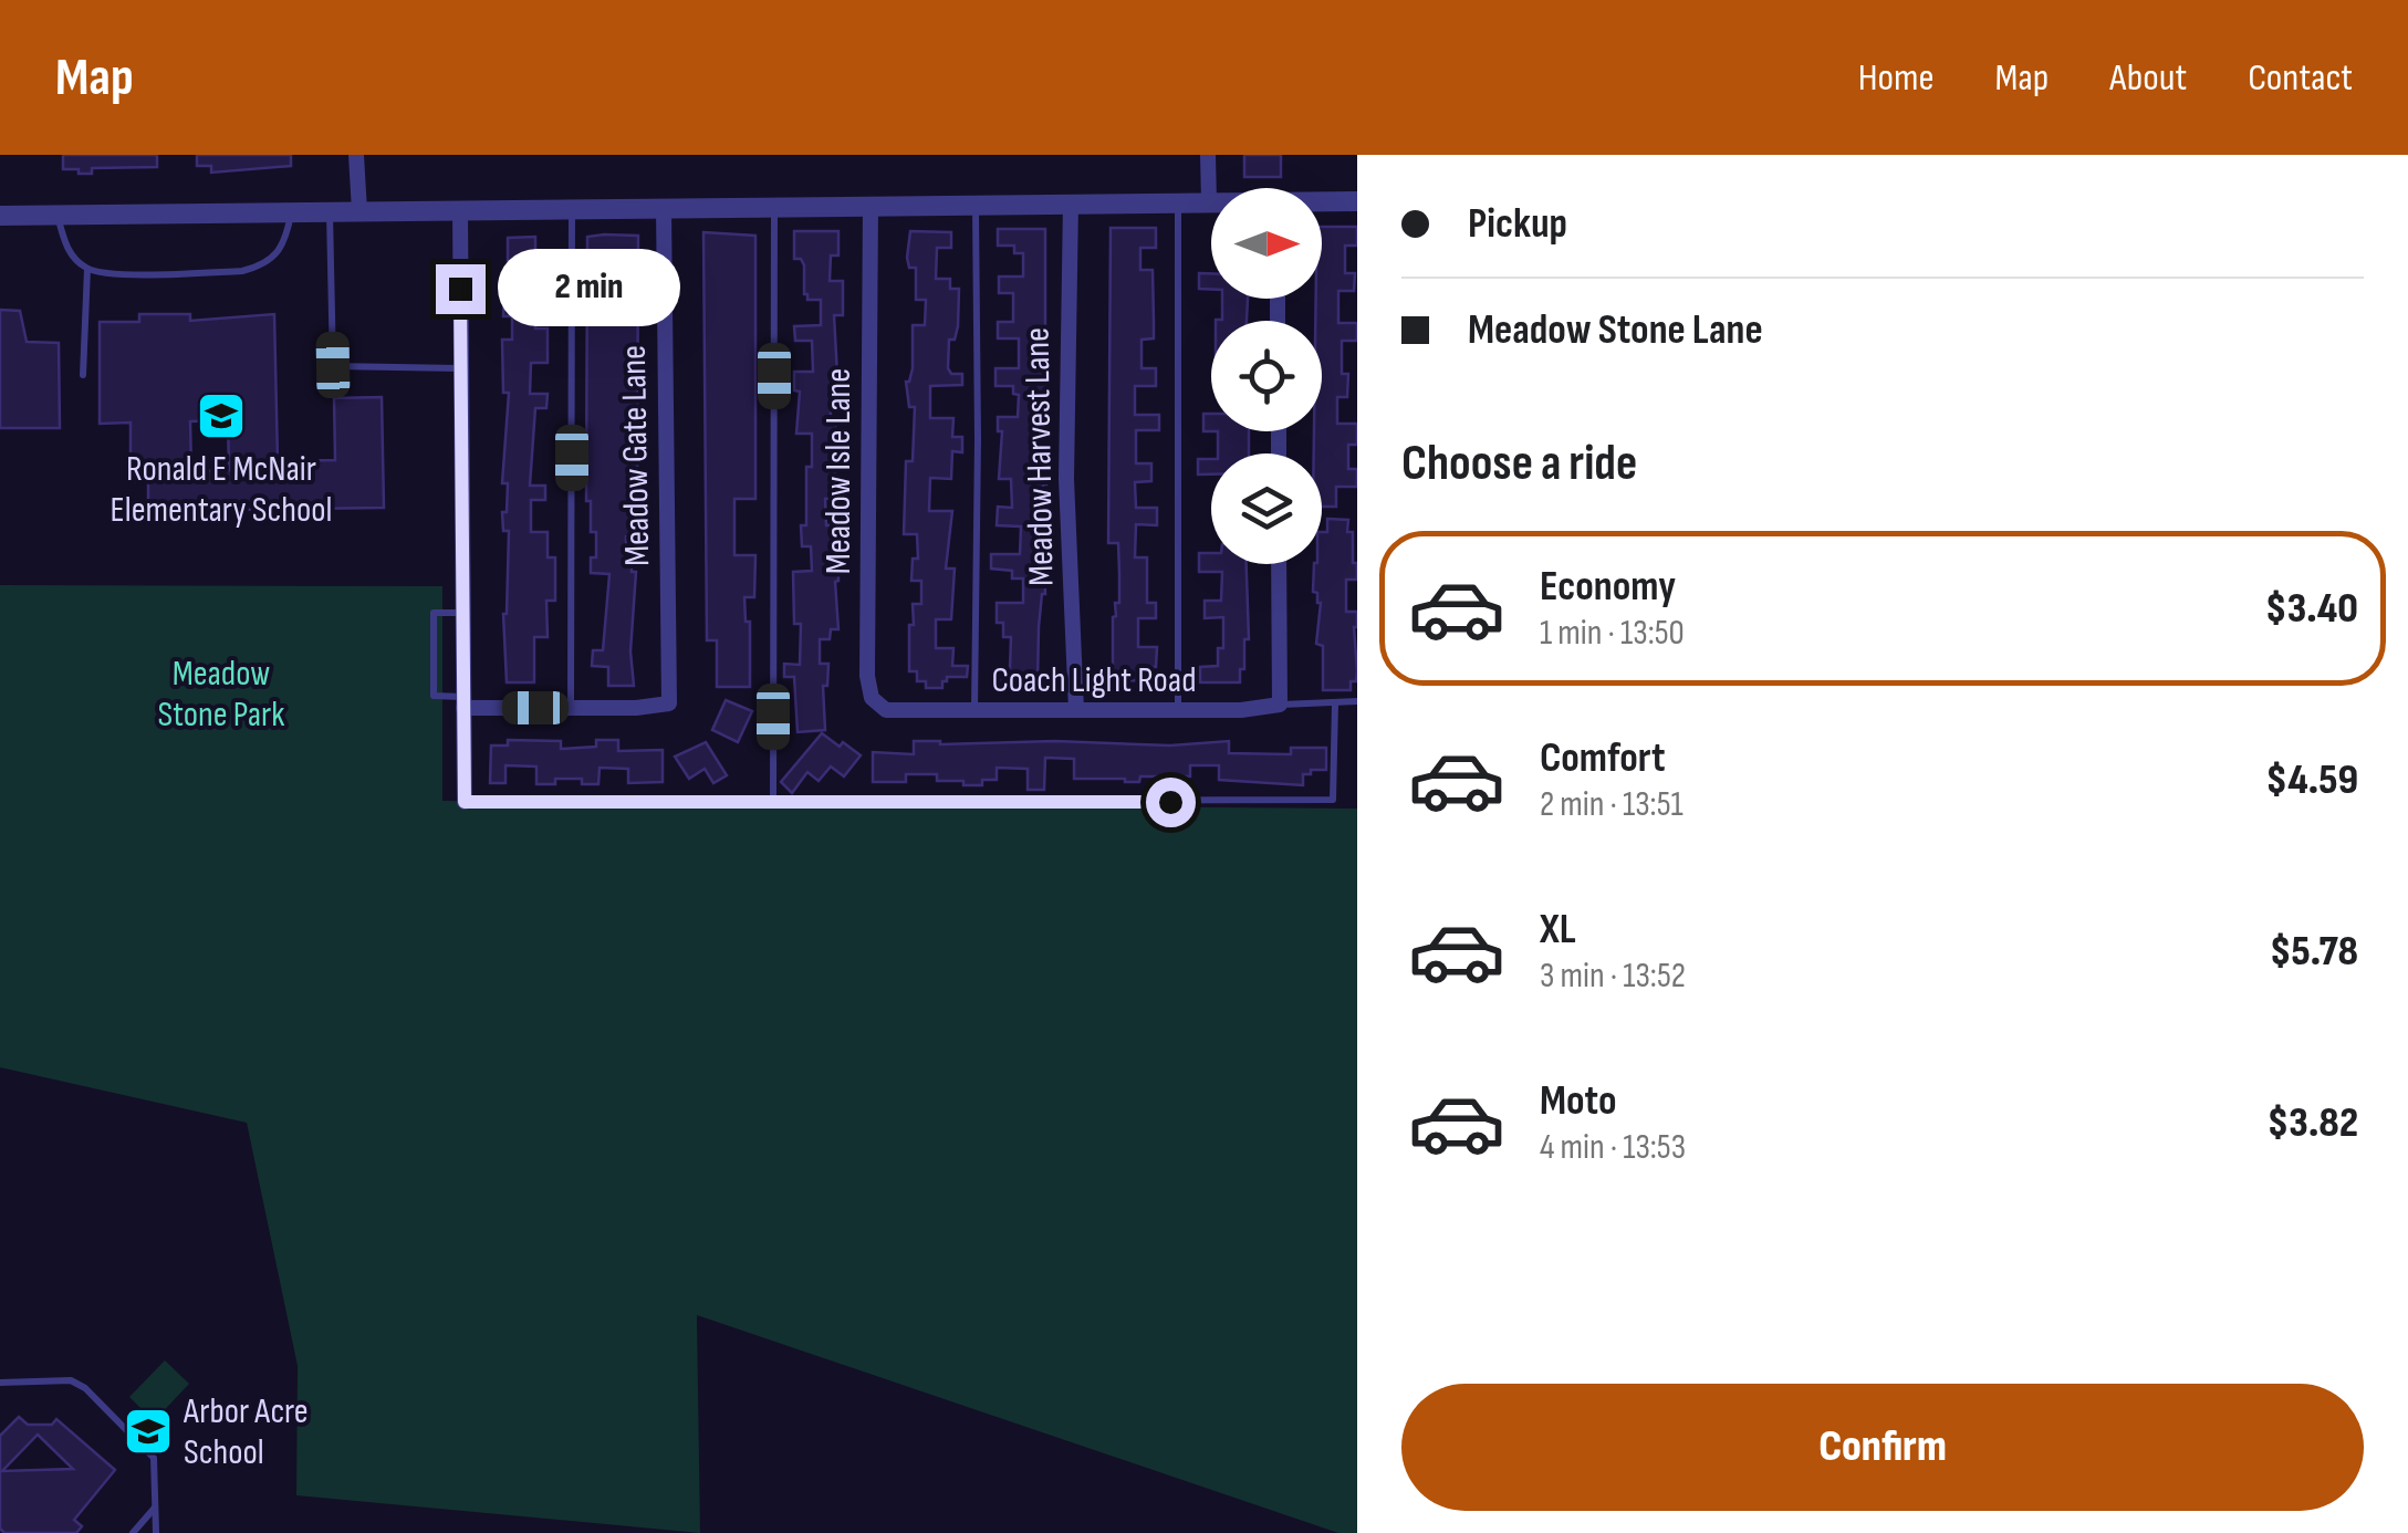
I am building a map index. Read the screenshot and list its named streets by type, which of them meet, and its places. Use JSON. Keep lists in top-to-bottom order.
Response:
{
  "streets": {
    "street": [
      "Meadow Gate Lane",
      "Meadow Harvest Lane",
      "Meadow Isle Lane",
      "Coach Light Road"
    ]
  },
  "crossings": [
    ["Meadow Harvest Lane", "Coach Light Road"],
    ["Meadow Isle Lane", "Coach Light Road"]
  ],
  "parks": ["Meadow Stone Park"],
  "places": {
    "school or university": ["Ronald E McNair Elementary School", "Arbor Acre School"]
  },
  "north": "right",
  "page": {
    "header": "Map",
    "nav": [
      "Home",
      "Map",
      "About",
      "Contact"
    ],
    "banner": ["Pickup", "Meadow Stone Lane"],
    "bubble": "2 min",
    "heading": "Choose a ride",
    "list": [
      {
        "name": "Economy",
        "note": "1 min · 13:50",
        "value": "$3.40"
      },
      {
        "name": "Comfort",
        "note": "2 min · 13:51",
        "value": "$4.59"
      },
      {
        "name": "XL",
        "note": "3 min · 13:52",
        "value": "$5.78"
      },
      {
        "name": "Moto",
        "note": "4 min · 13:53",
        "value": "$3.82"
      }
    ],
    "buttons": "Confirm"
  }
}
